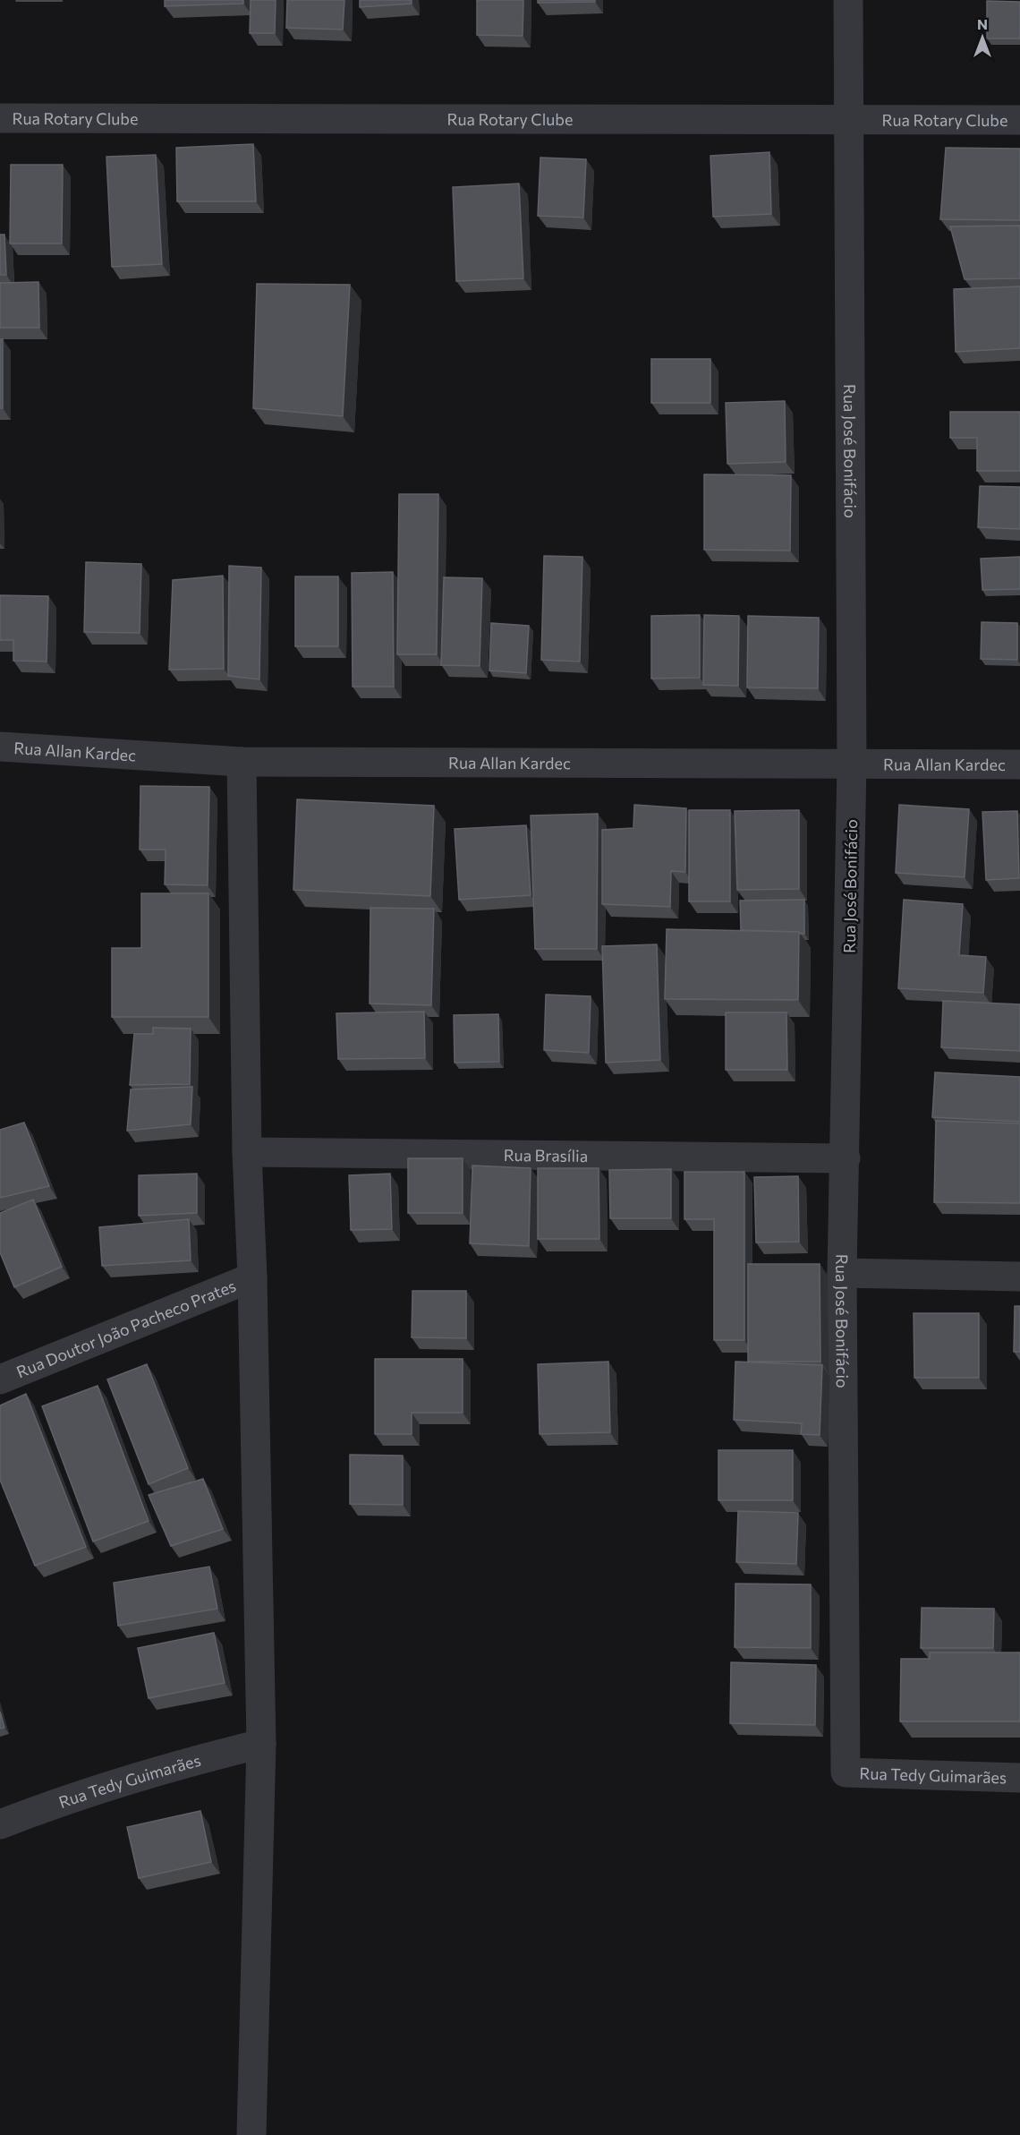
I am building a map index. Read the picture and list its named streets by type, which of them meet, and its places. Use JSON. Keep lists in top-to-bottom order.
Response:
{
  "streets": {
    "street": [
      "Rua Rotary Clube",
      "Rua José Bonifácio",
      "Rua Allan Kardec",
      "Rua Brasília",
      "Rua Doutor João Pacheco Prates",
      "Rua Tedy Guimarães"
    ]
  },
  "crossings": [
    ["Rua Rotary Clube", "Rua José Bonifácio"],
    ["Rua José Bonifácio", "Rua Allan Kardec"],
    ["Rua José Bonifácio", "Rua Brasília"],
    ["Rua José Bonifácio", "Rua Tedy Guimarães"]
  ],
  "north": "top"
}
